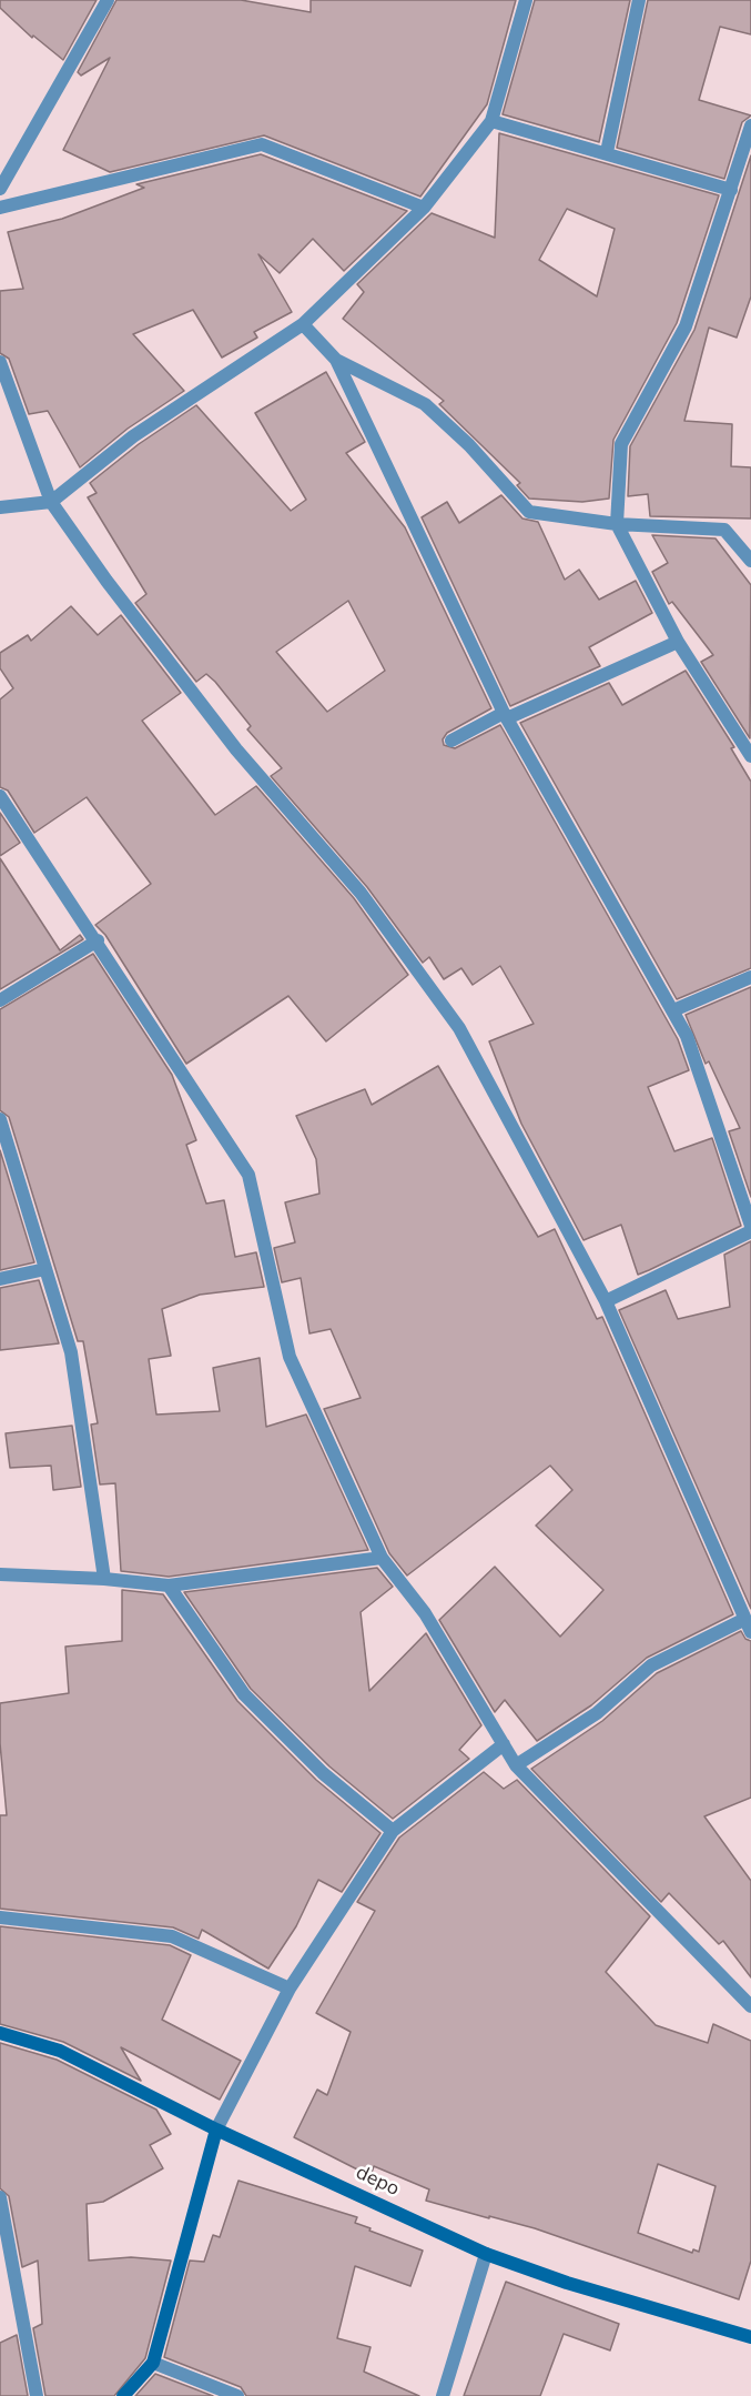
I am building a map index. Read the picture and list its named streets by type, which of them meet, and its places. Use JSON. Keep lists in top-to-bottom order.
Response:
{
  "streets": {
    "street": ["depo"]
  }
}
